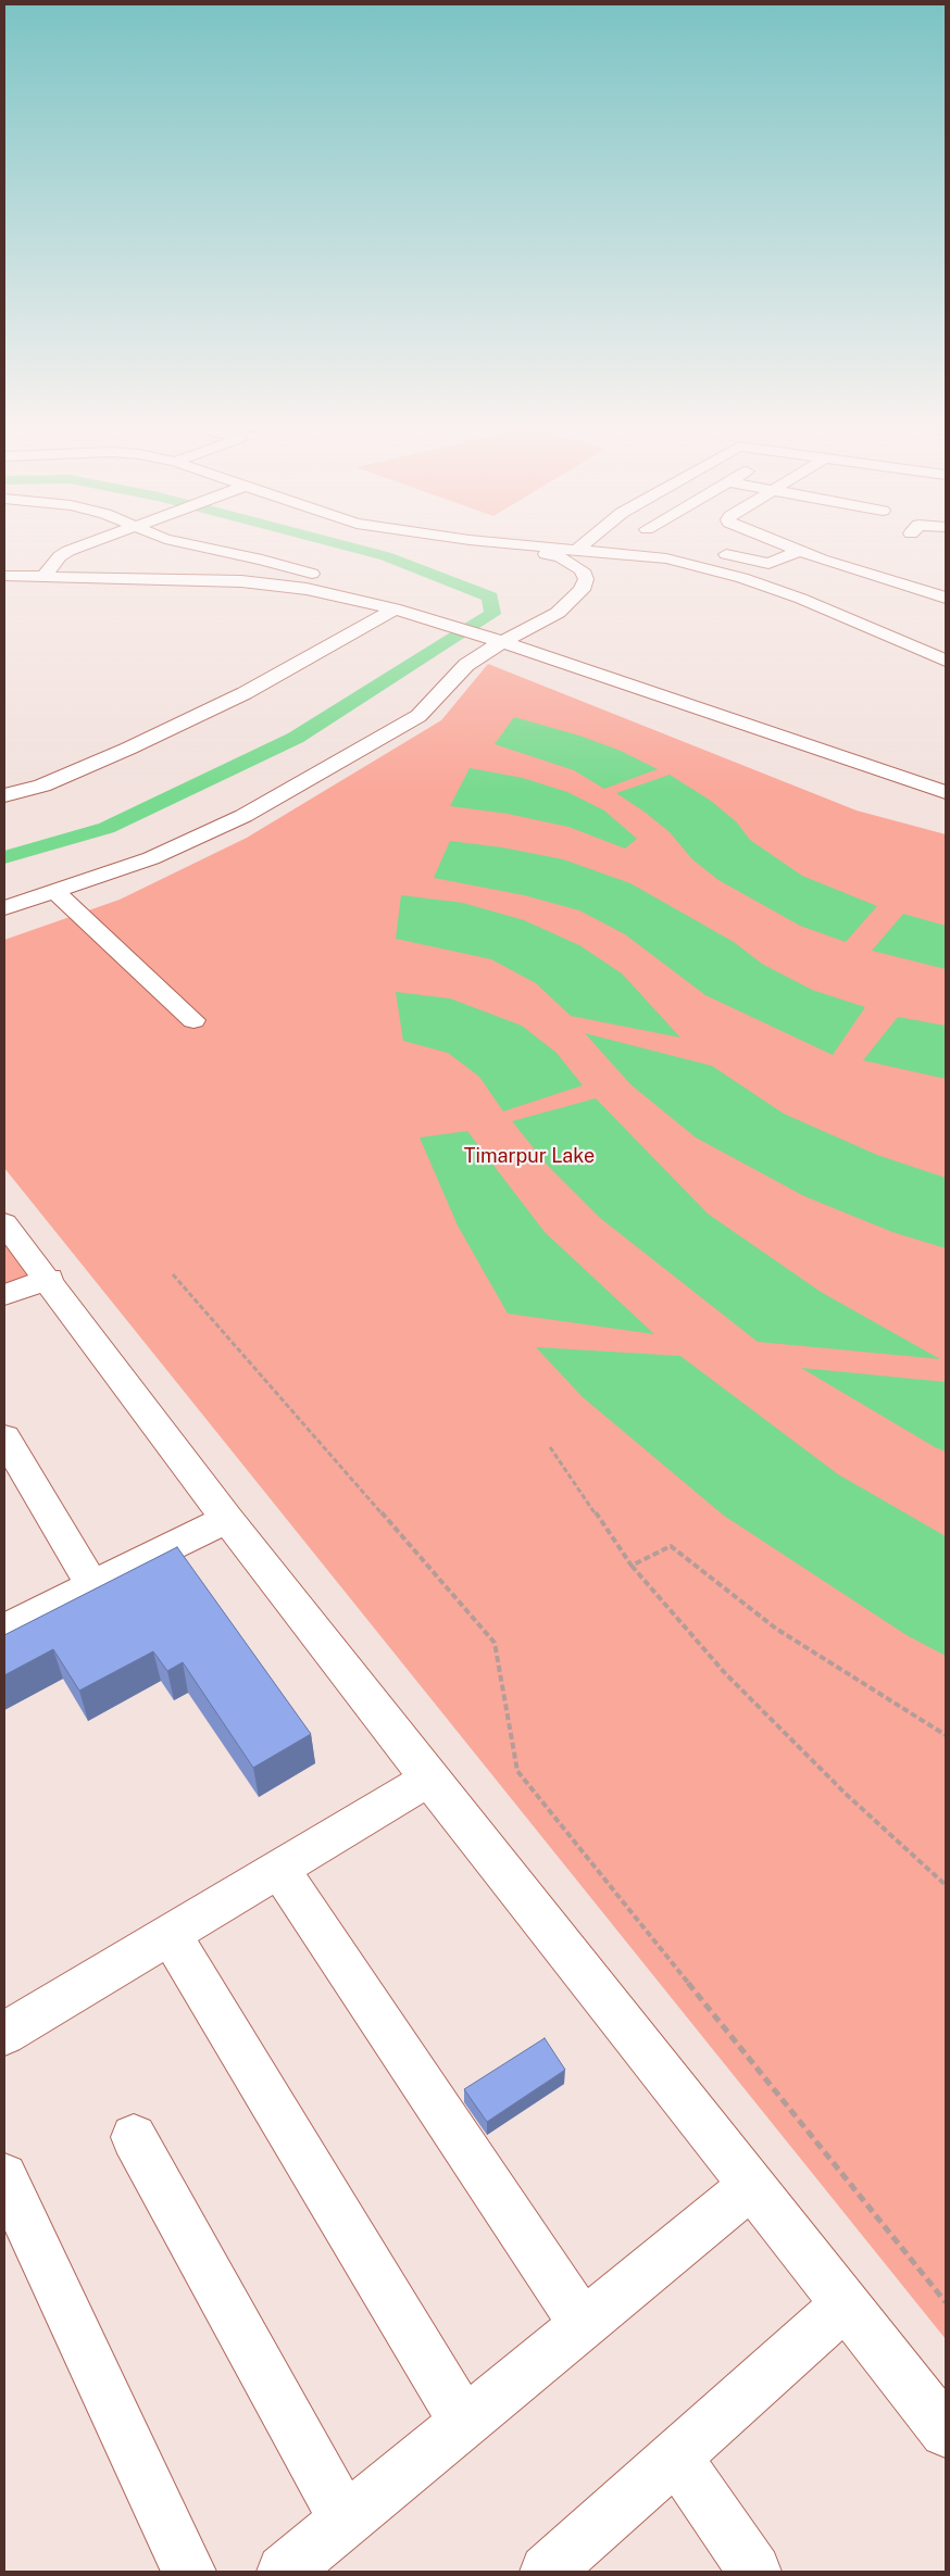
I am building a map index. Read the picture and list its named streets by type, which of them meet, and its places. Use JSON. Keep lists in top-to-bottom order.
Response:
{
  "parks": ["Timarpur Lake"]
}
